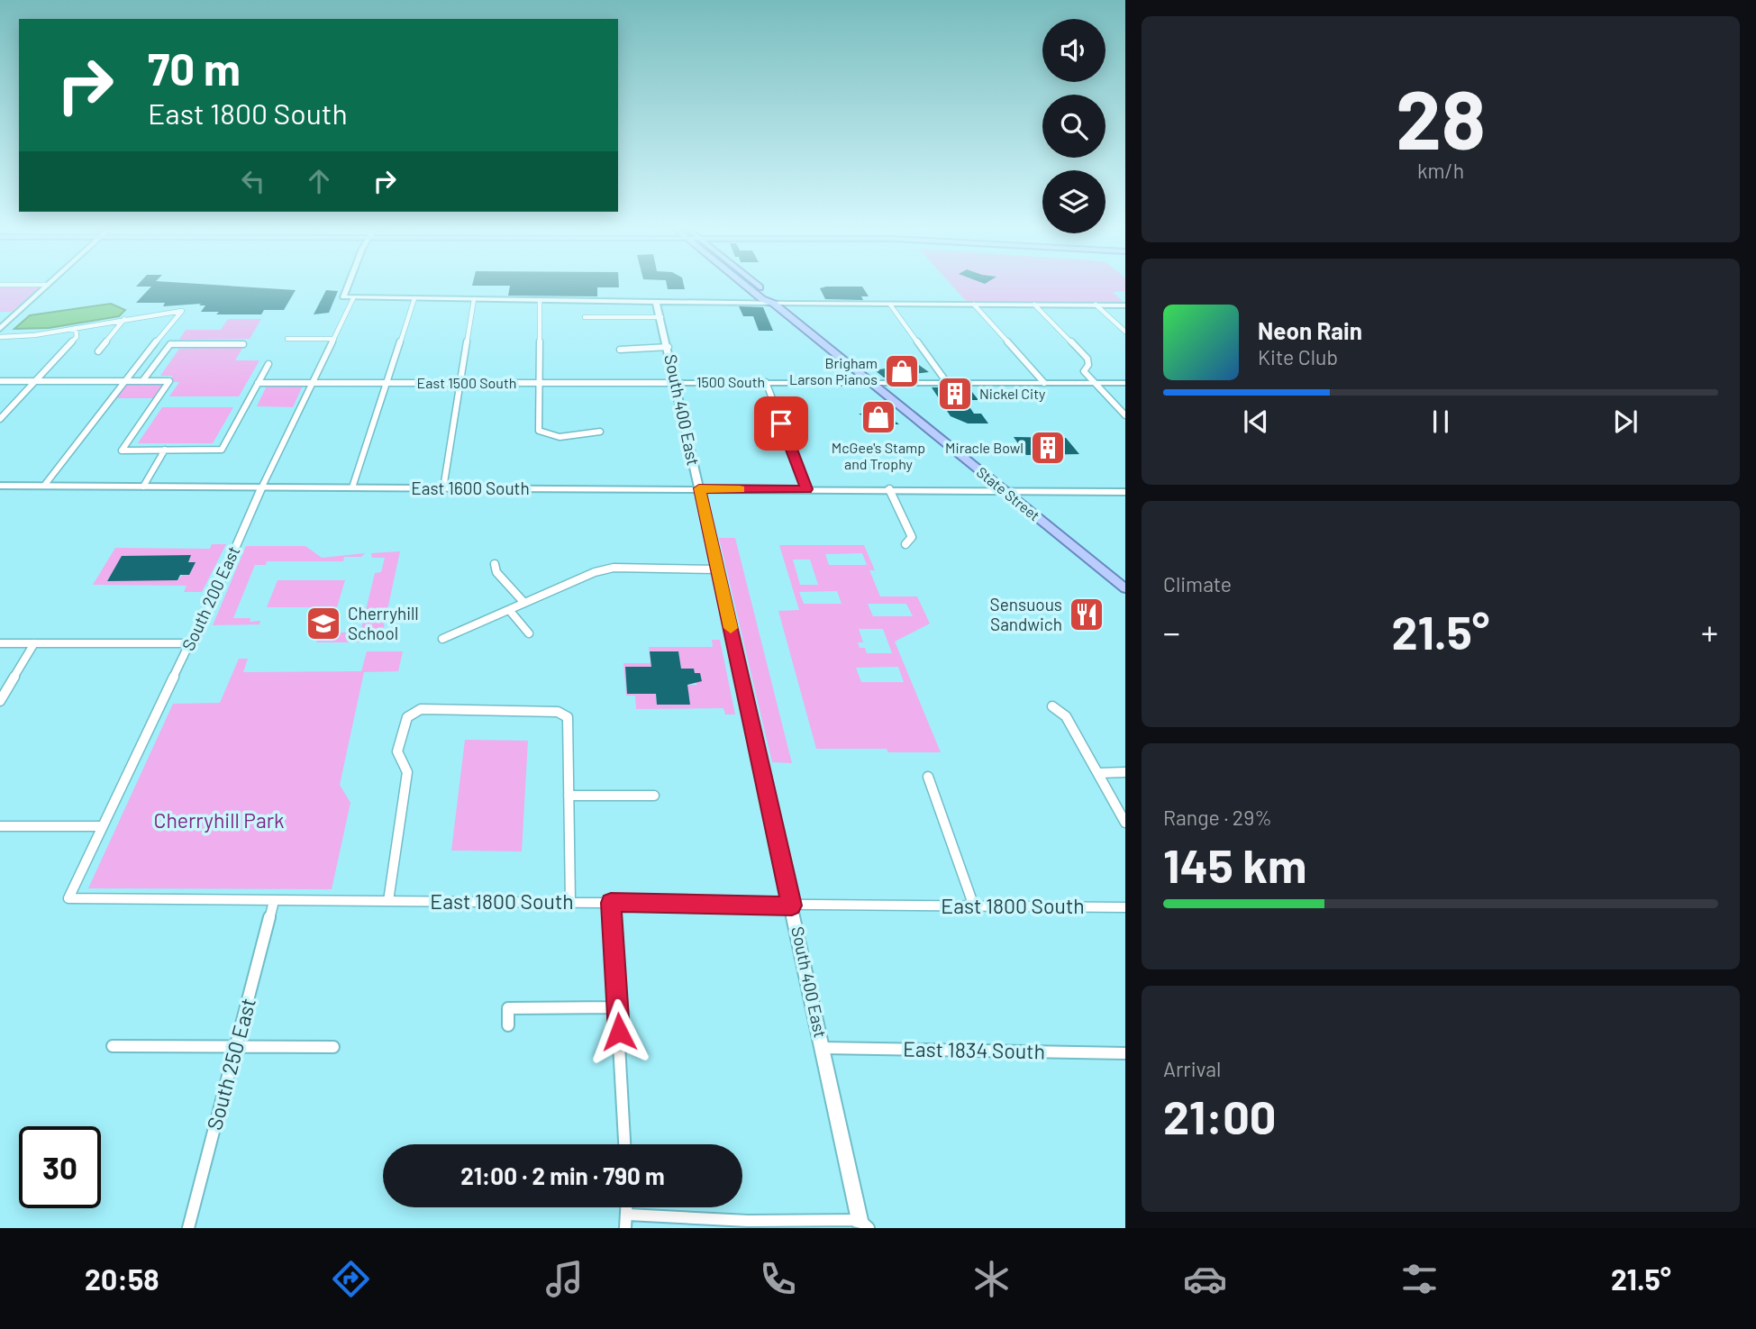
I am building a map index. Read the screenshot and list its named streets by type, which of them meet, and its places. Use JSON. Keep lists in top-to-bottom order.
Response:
{
  "streets": {
    "main road": ["State Street"],
    "street": [
      "1500 South",
      "East 1500 South",
      "South 400 East",
      "East 1600 South",
      "South 200 East",
      "East 1800 South",
      "East 1834 South",
      "South 250 East"
    ]
  },
  "crossings": [
    ["1500 South", "East 1500 South"],
    ["1500 South", "South 400 East"],
    ["1500 South", "State Street"],
    ["East 1500 South", "South 400 East"],
    ["East 1500 South", "South 200 East"],
    ["South 400 East", "East 1600 South"],
    ["South 400 East", "East 1800 South"],
    ["South 400 East", "East 1834 South"],
    ["East 1600 South", "State Street"],
    ["East 1600 South", "South 200 East"],
    ["South 200 East", "East 1800 South"],
    ["East 1800 South", "South 250 East"]
  ],
  "parks": ["Cherryhill Park"],
  "places": {
    "shop": ["Brigham Larson Pianos", "McGee's Stamp and Trophy"],
    "building": ["Nickel City", "Miracle Bowl"],
    "restaurant": ["Sensuous Sandwich"],
    "school or university": ["Cherryhill School"]
  },
  "page": {
    "tile": [
      ["28", "km/h"],
      "Climate",
      ["Range · 29%", "145 km"],
      ["Arrival", "21:00"]
    ],
    "turn": ["70 m", "East 1800 South"],
    "song": ["Neon Rain", "Kite Club"],
    "heat": ["−", "21.5°", "+"],
    "limit": "30",
    "trip": "21:00 · 2 min · 790 m",
    "tabs": ["20:58", "21.5°"]
  }
}
